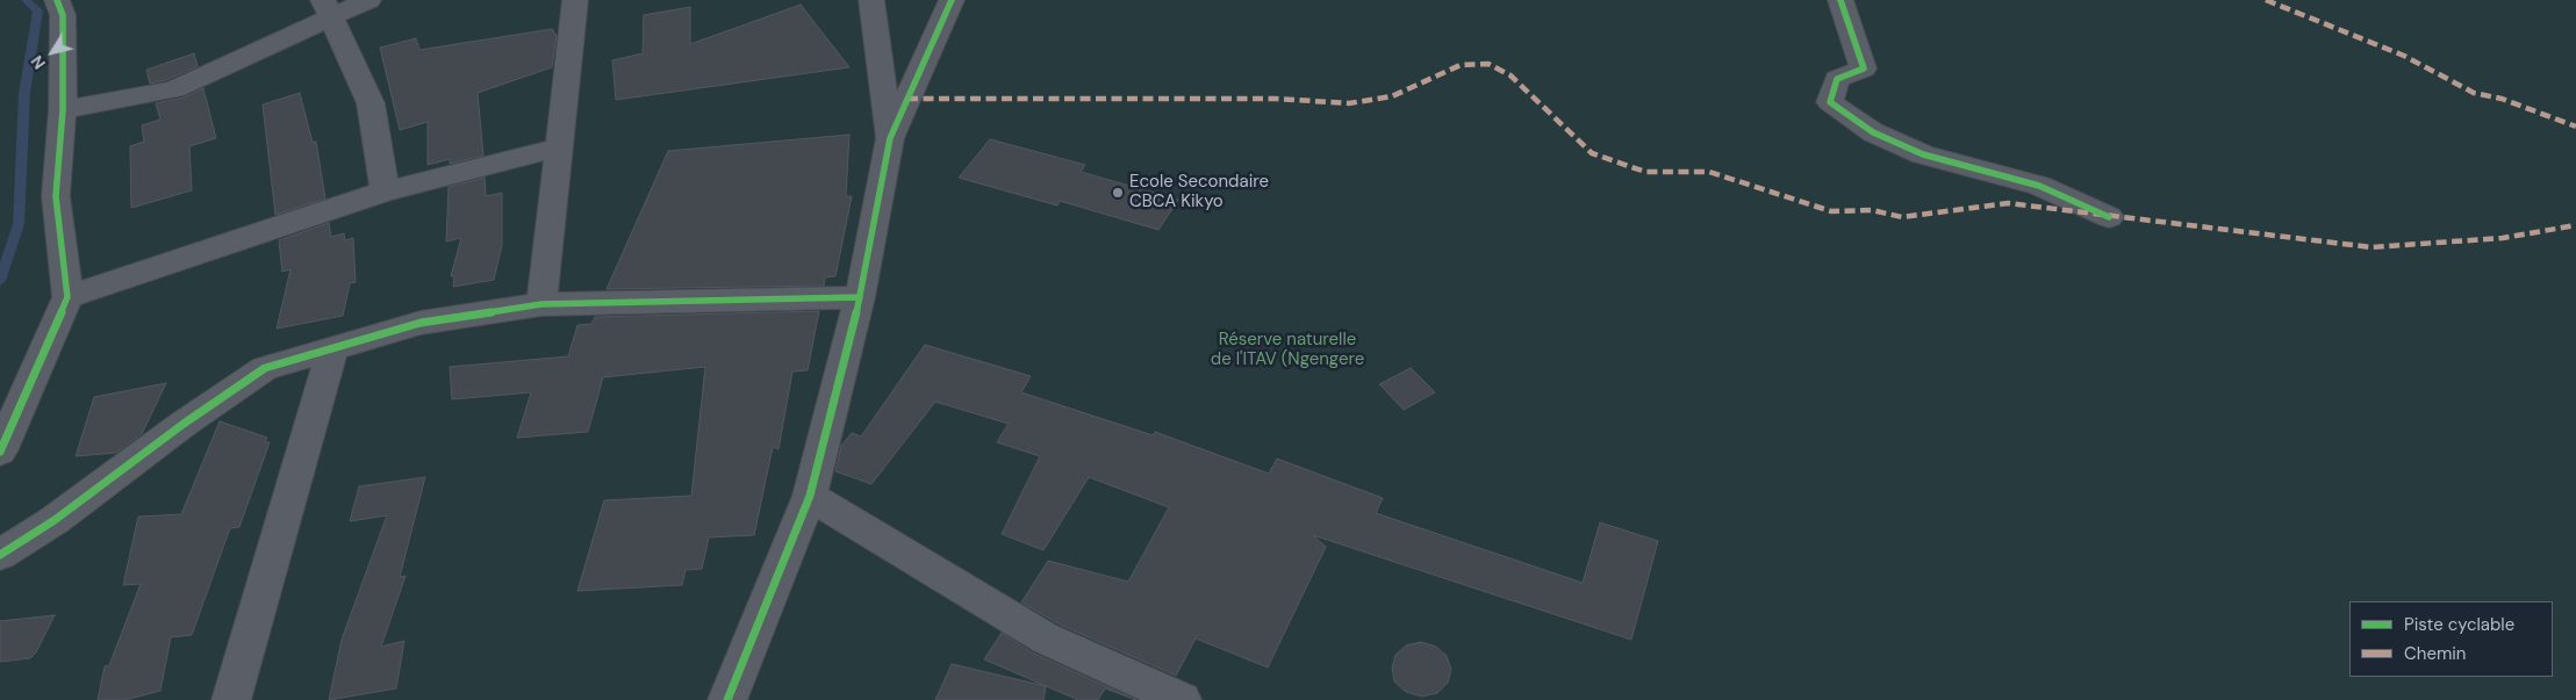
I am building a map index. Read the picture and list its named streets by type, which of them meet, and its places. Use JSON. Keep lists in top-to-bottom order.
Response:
{
  "parks": ["Réserve naturelle de l'ITAV (Ngengere"],
  "places": ["Ecole Secondaire CBCA Kikyo"],
  "legend": ["Piste cyclable", "Chemin"],
  "north": "bottom left"
}
